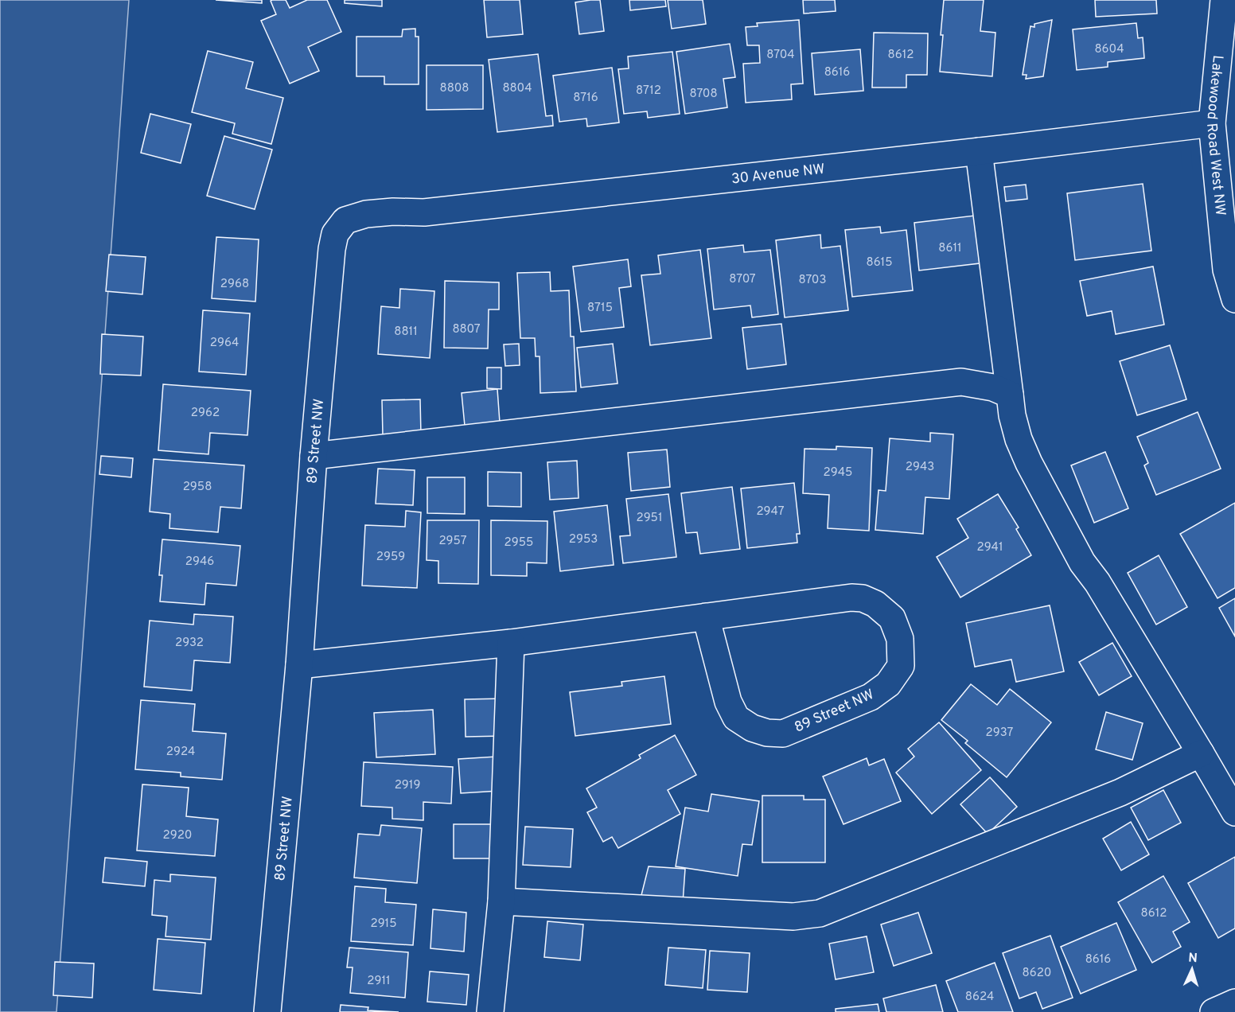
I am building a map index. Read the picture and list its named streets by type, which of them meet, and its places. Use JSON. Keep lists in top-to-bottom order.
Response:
{
  "streets": {
    "street": ["Lakewood Road West NW", "30 Avenue NW", "89 Street NW"]
  },
  "crossings": [
    ["Lakewood Road West NW", "30 Avenue NW"],
    ["30 Avenue NW", "89 Street NW"]
  ],
  "house_numbers": [
    "8604",
    "8704",
    "8612",
    "8616",
    "8808",
    "8804",
    "8712",
    "8708",
    "8716",
    "8611",
    "8615",
    "8707",
    "8703",
    "2968",
    "8715",
    "8807",
    "8811",
    "2964",
    "2962",
    "2943",
    "2945",
    "2958",
    "2947",
    "2951",
    "2953",
    "2957",
    "2955",
    "2941",
    "2959",
    "2946",
    "2932",
    "2937",
    "2924",
    "2919",
    "2920",
    "8612",
    "2915",
    "8616",
    "8620",
    "2911",
    "8624"
  ],
  "north": "top"
}
